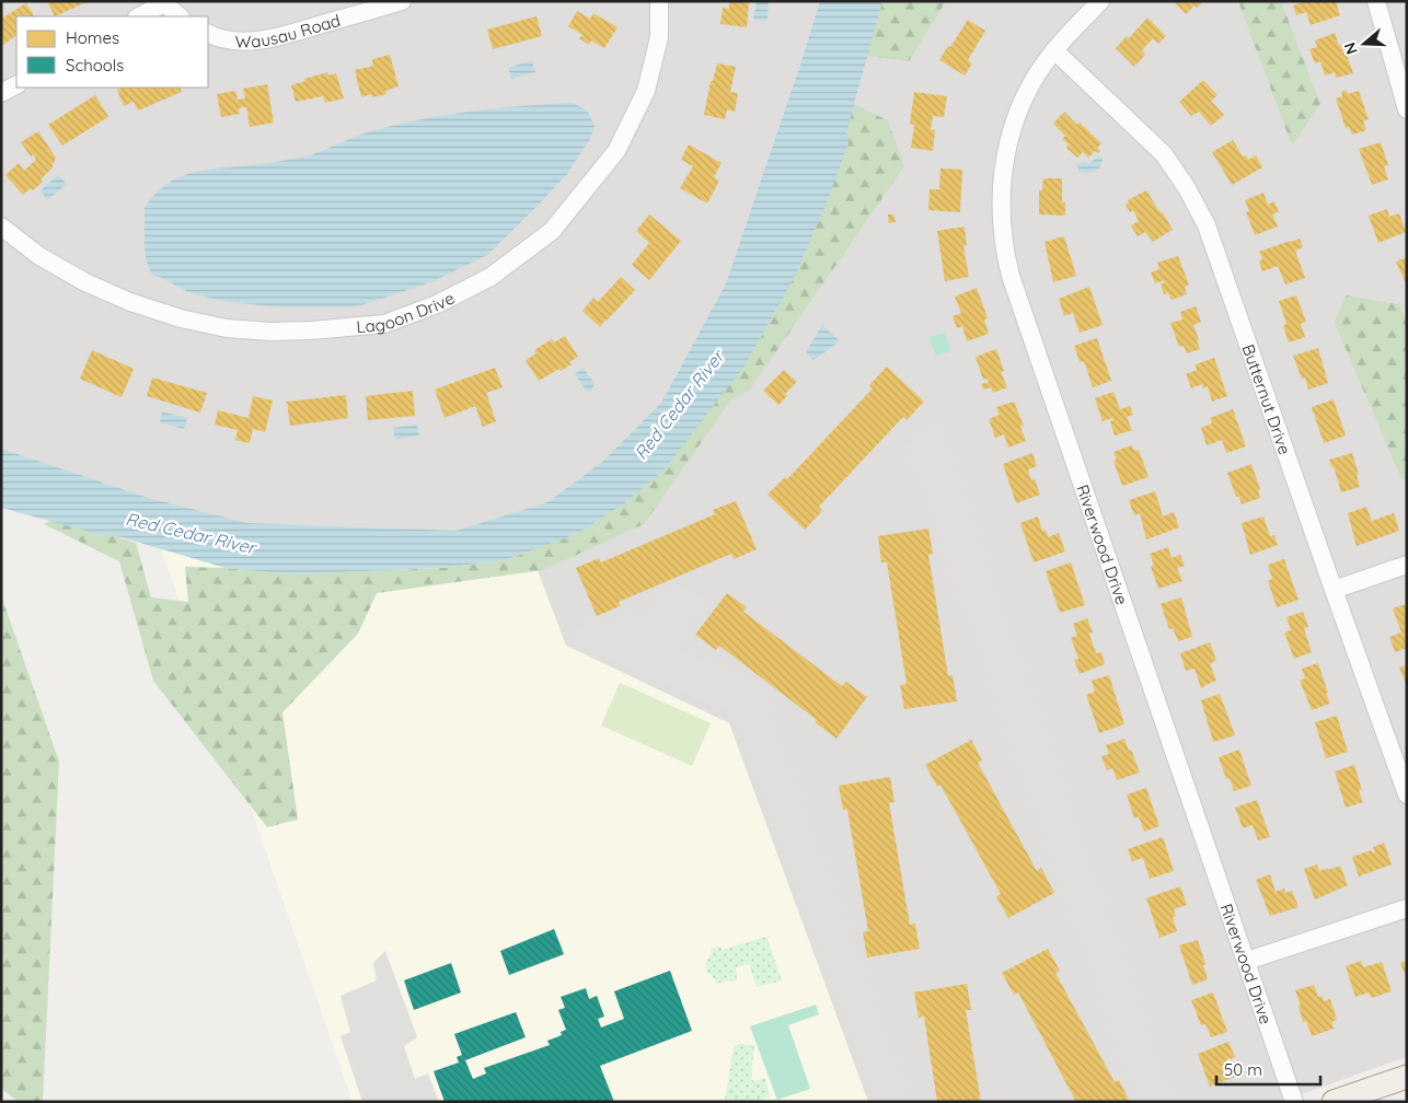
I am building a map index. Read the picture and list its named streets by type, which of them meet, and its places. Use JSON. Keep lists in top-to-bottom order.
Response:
{
  "streets": {
    "street": [
      "Wausau Road",
      "Lagoon Drive",
      "Butternut Drive",
      "Riverwood Drive"
    ]
  },
  "crossings": [
    ["Butternut Drive", "Riverwood Drive"]
  ],
  "water": ["Red Cedar River"],
  "legend": ["Homes", "Schools"],
  "scale_bar": "50 m",
  "north": "left"
}
